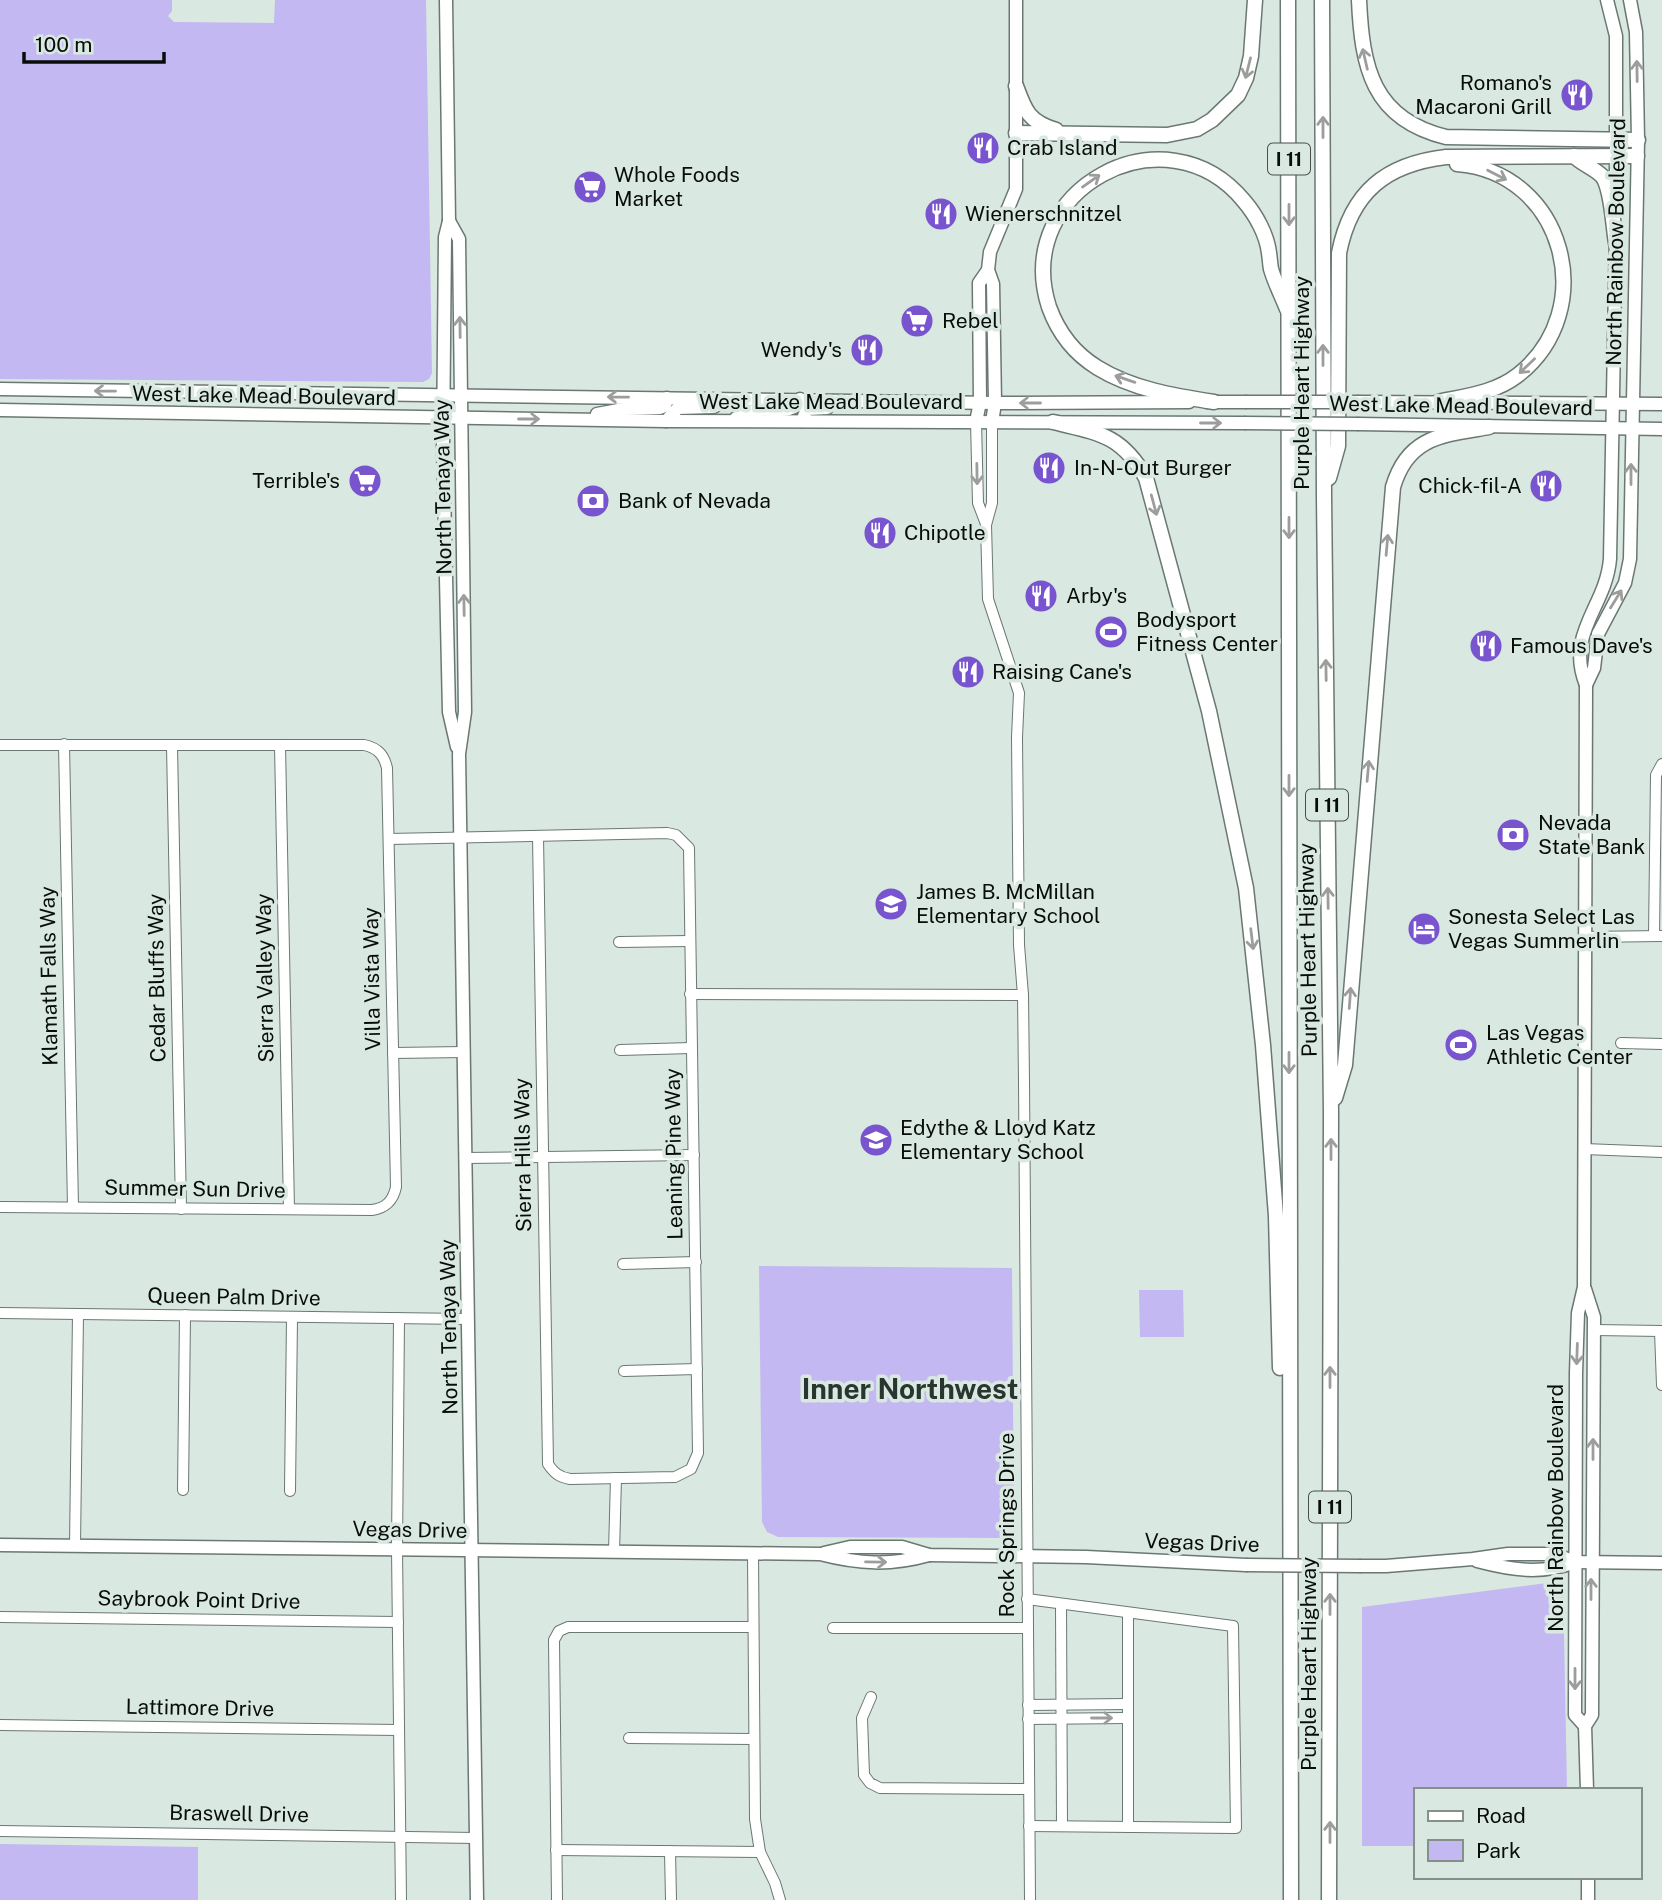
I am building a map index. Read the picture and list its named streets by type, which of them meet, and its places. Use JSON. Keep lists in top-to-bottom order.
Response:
{
  "streets": {
    "highway": ["I 11", "Purple Heart Highway"],
    "main road": [
      "North Rainbow Boulevard",
      "West Lake Mead Boulevard",
      "North Tenaya Way",
      "Rock Springs Drive",
      "Vegas Drive"
    ],
    "street": [
      "Klamath Falls Way",
      "Cedar Bluffs Way",
      "Sierra Valley Way",
      "Villa Vista Way",
      "Leaning Pine Way",
      "Sierra Hills Way",
      "Summer Sun Drive",
      "Queen Palm Drive",
      "Saybrook Point Drive",
      "Lattimore Drive",
      "Braswell Drive"
    ]
  },
  "crossings": [
    ["North Rainbow Boulevard", "West Lake Mead Boulevard"],
    ["North Rainbow Boulevard", "Vegas Drive"],
    ["West Lake Mead Boulevard", "North Tenaya Way"],
    ["West Lake Mead Boulevard", "Rock Springs Drive"],
    ["North Tenaya Way", "Queen Palm Drive"],
    ["North Tenaya Way", "Vegas Drive"],
    ["North Tenaya Way", "Braswell Drive"],
    ["Klamath Falls Way", "Summer Sun Drive"],
    ["Cedar Bluffs Way", "Summer Sun Drive"],
    ["Sierra Valley Way", "Villa Vista Way"],
    ["Sierra Valley Way", "Summer Sun Drive"],
    ["Villa Vista Way", "Summer Sun Drive"],
    ["Leaning Pine Way", "Sierra Hills Way"],
    ["Rock Springs Drive", "Vegas Drive"]
  ],
  "districts": ["Inner Northwest"],
  "places": {
    "restaurant": [
      "Romano's Macaroni Grill",
      "Crab Island",
      "Wienerschnitzel",
      "Wendy's",
      "In-N-Out Burger",
      "Chick-fil-A",
      "Chipotle",
      "Arby's",
      "Famous Dave's",
      "Raising Cane's"
    ],
    "supermarket": ["Whole Foods Market", "Rebel", "Terrible's"],
    "bank": ["Bank of Nevada", "Nevada State Bank"],
    "sports": ["Bodysport Fitness Center", "Las Vegas Athletic Center"],
    "school or university": ["James B. McMillan Elementary School", "Edythe & Lloyd Katz Elementary School"],
    "hotel": ["Sonesta Select Las Vegas Summerlin"]
  },
  "legend": ["Road", "Park"],
  "scale_bar": "100 m"
}
